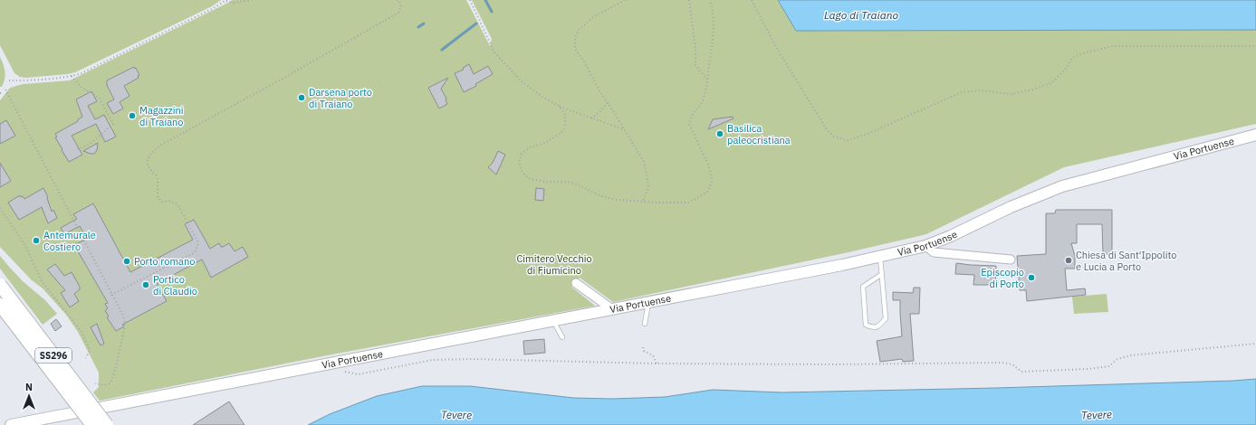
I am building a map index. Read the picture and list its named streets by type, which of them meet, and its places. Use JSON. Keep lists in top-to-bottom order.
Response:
{
  "streets": {
    "main road": ["SS296"],
    "street": ["Via Portuense"]
  },
  "water": ["Lago di Traiano", "Tevere"],
  "parks": ["Cimitero Vecchio di Fiumicino"],
  "places": [
    "Darsena porto di Traiano",
    "Magazzini di Traiano",
    "Basilica paleocristiana",
    "Antemurale Costiero",
    "Chiesa di Sant'Ippolito e Lucia a Porto",
    "Porto romano",
    "Episcopio di Porto",
    "Portico di Claudio"
  ],
  "north": "top"
}
